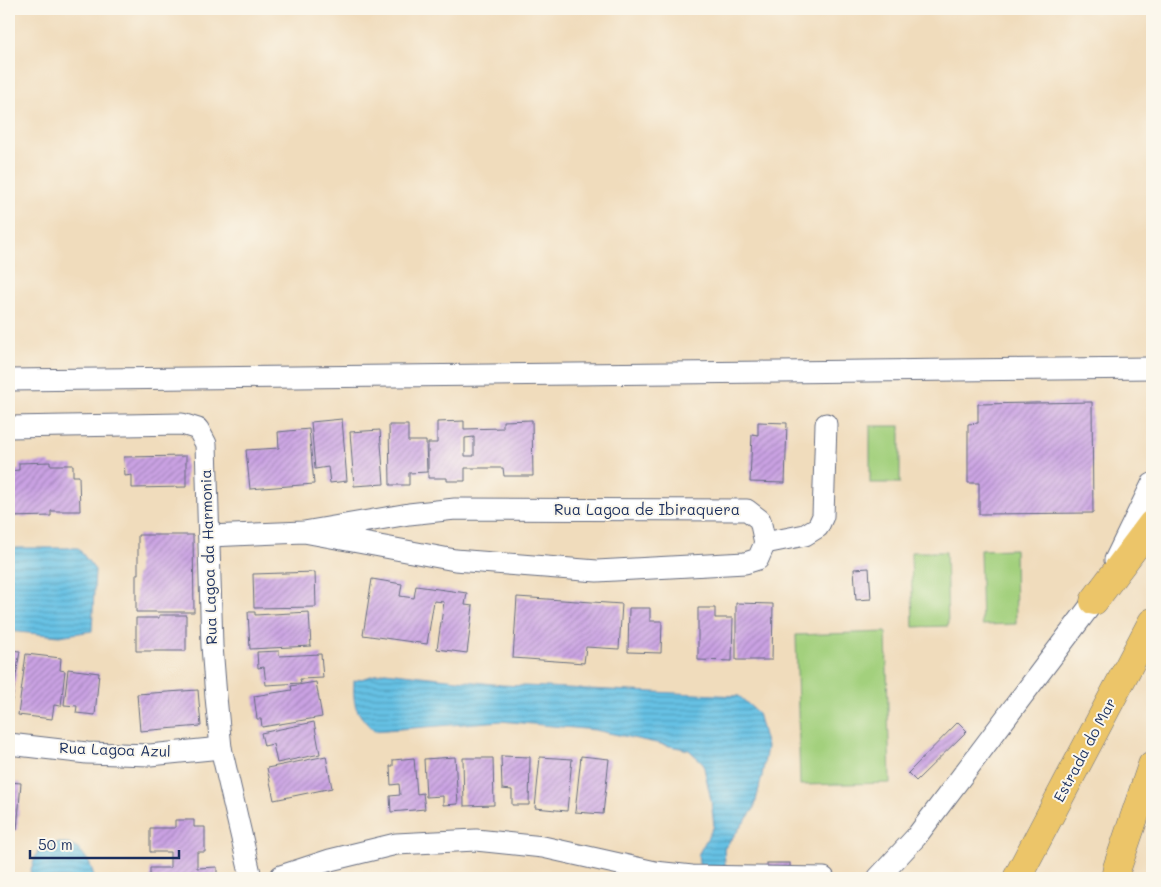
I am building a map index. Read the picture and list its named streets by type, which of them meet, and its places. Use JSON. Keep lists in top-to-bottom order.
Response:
{
  "streets": {
    "main road": ["Estrada do Mar"],
    "street": ["Rua Lagoa de Ibiraquera", "Rua Lagoa da Harmonia", "Rua Lagoa Azul"]
  },
  "crossings": [
    ["Rua Lagoa de Ibiraquera", "Rua Lagoa da Harmonia"],
    ["Rua Lagoa da Harmonia", "Rua Lagoa Azul"]
  ],
  "scale_bar": "50 m"
}
